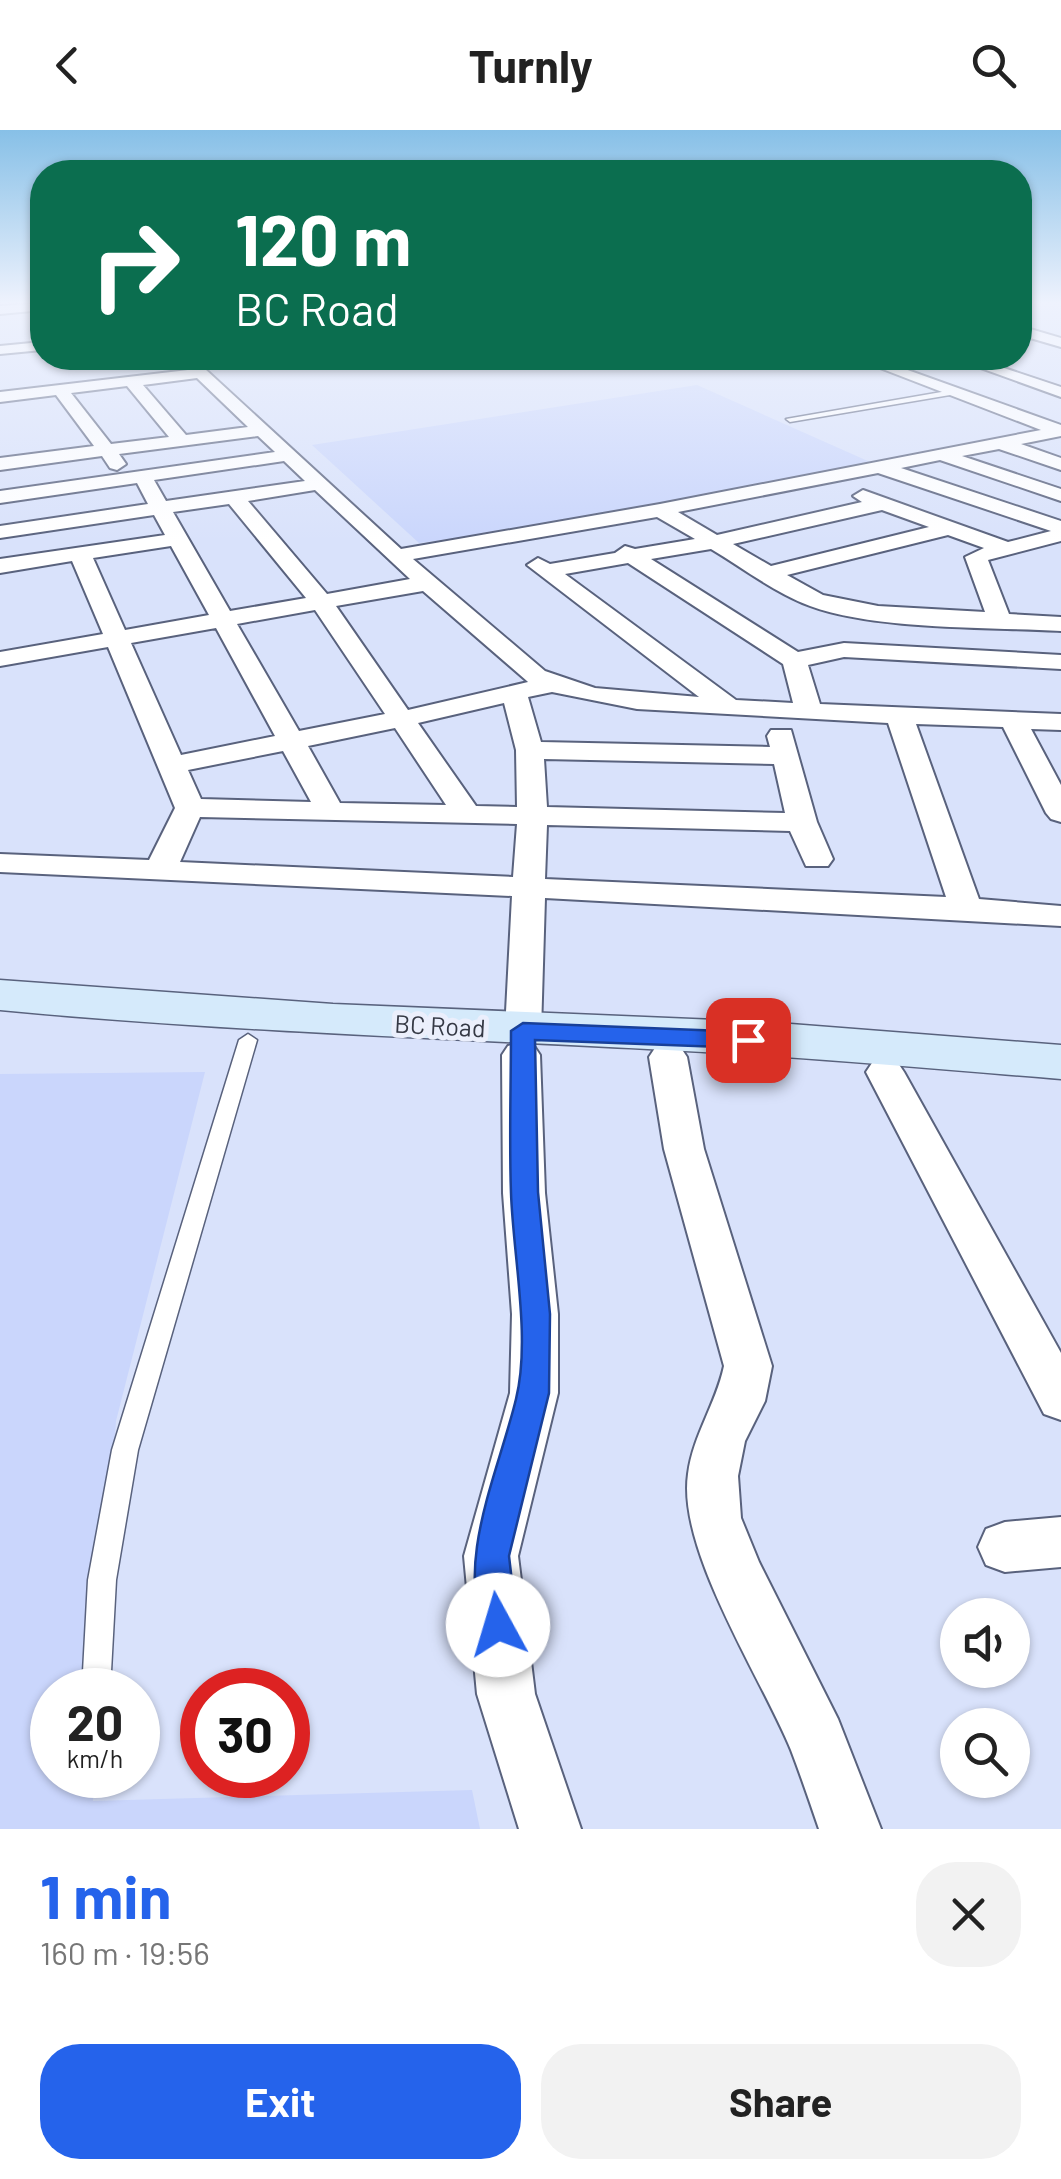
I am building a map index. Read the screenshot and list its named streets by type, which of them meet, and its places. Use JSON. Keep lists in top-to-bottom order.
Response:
{
  "streets": {
    "street": ["BC Road"]
  },
  "page": {
    "header": "Turnly",
    "turn": ["120 m", "BC Road"],
    "speed": "20 km/h",
    "limit": "30",
    "heading": ["1 min", "160 m · 19:56"],
    "buttons": ["Exit", "Share"]
  }
}
